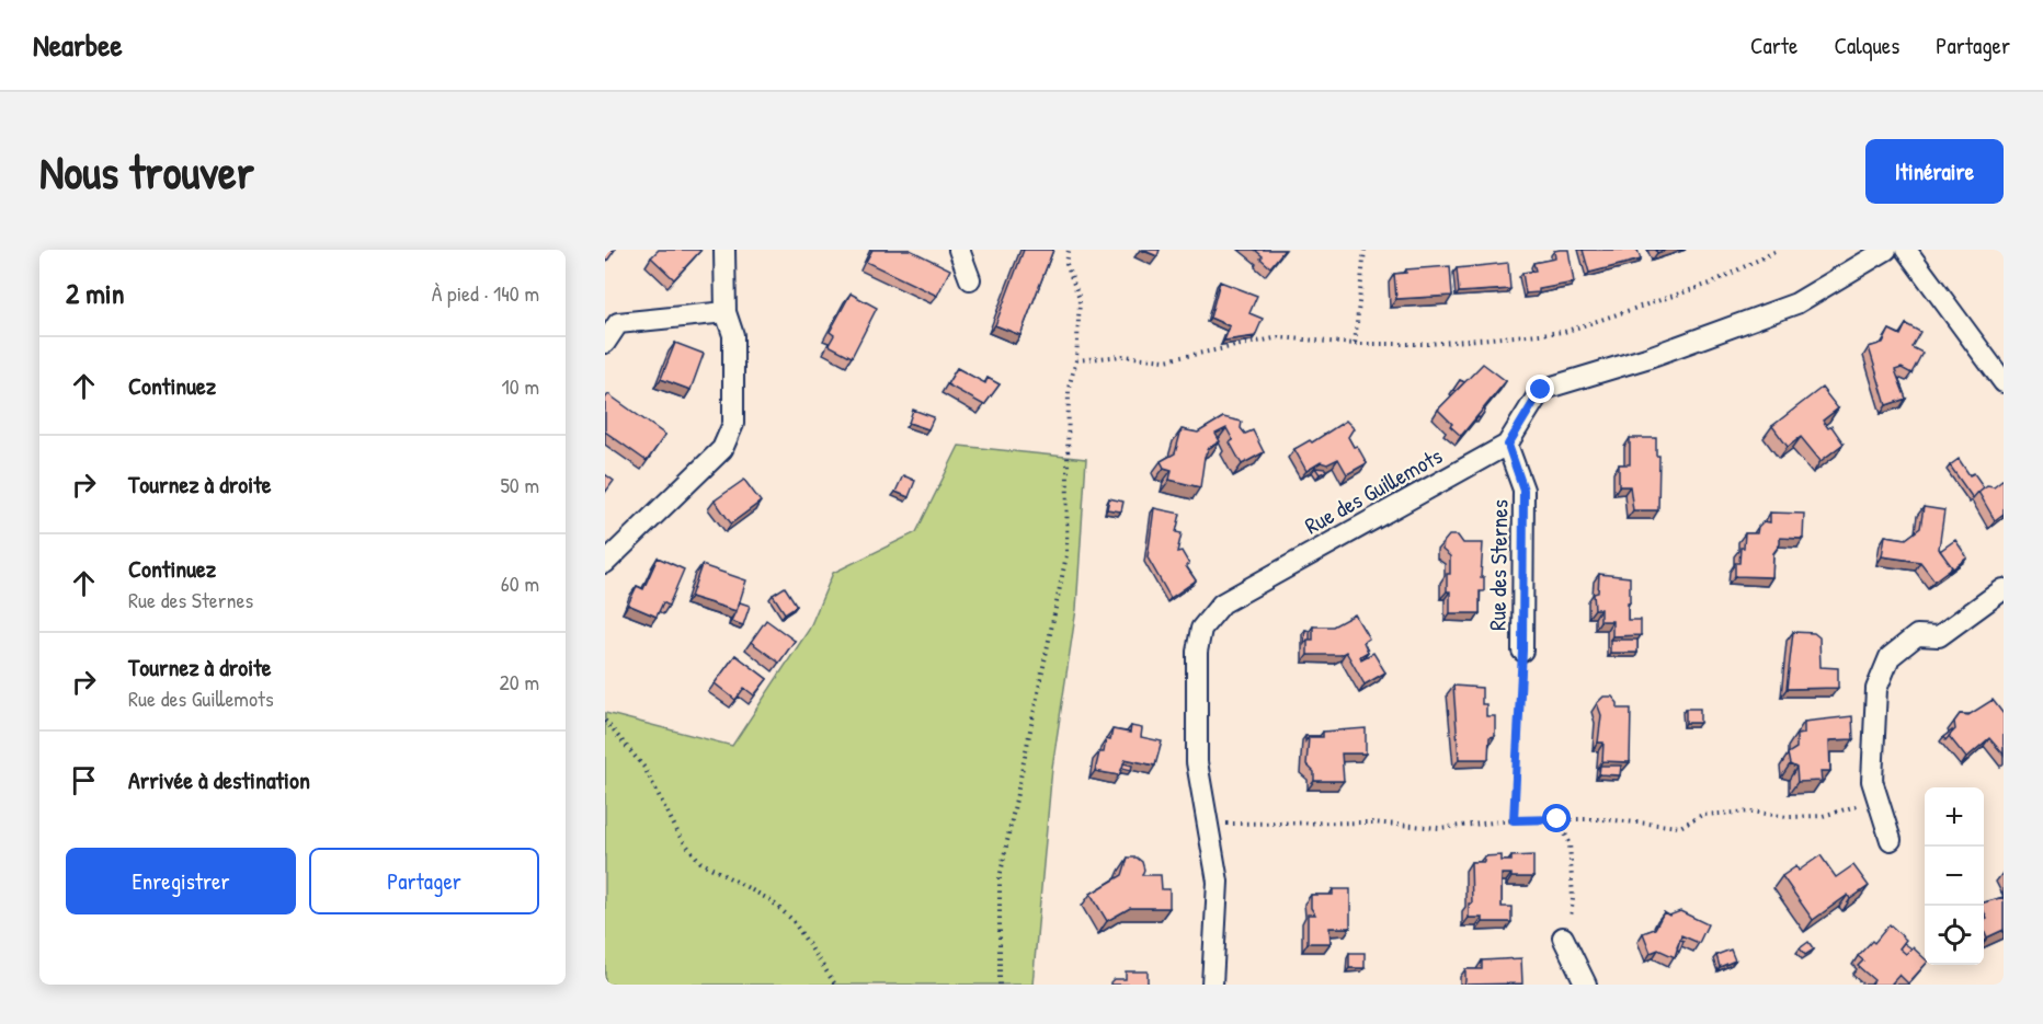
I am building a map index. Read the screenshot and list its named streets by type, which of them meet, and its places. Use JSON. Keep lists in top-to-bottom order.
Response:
{
  "streets": {
    "street": ["Rue des Guillemots", "Rue des Sternes"]
  },
  "crossings": [
    ["Rue des Guillemots", "Rue des Sternes"]
  ],
  "page": {
    "header": "Nearbee",
    "nav": ["Carte", "Calques", "Partager"],
    "buttons": [
      "Itinéraire",
      ["Enregistrer", "Partager"]
    ],
    "title": "Nous trouver",
    "heading": ["2 min", "À pied · 140 m"],
    "list": [
      ["Continuez", "10 m"],
      ["Tournez à droite", "50 m"],
      ["Continuez", "Rue des Sternes", "60 m"],
      ["Tournez à droite", "Rue des Guillemots", "20 m"],
      "Arrivée à destination"
    ],
    "map_buttons": ["+", "−"]
  }
}
